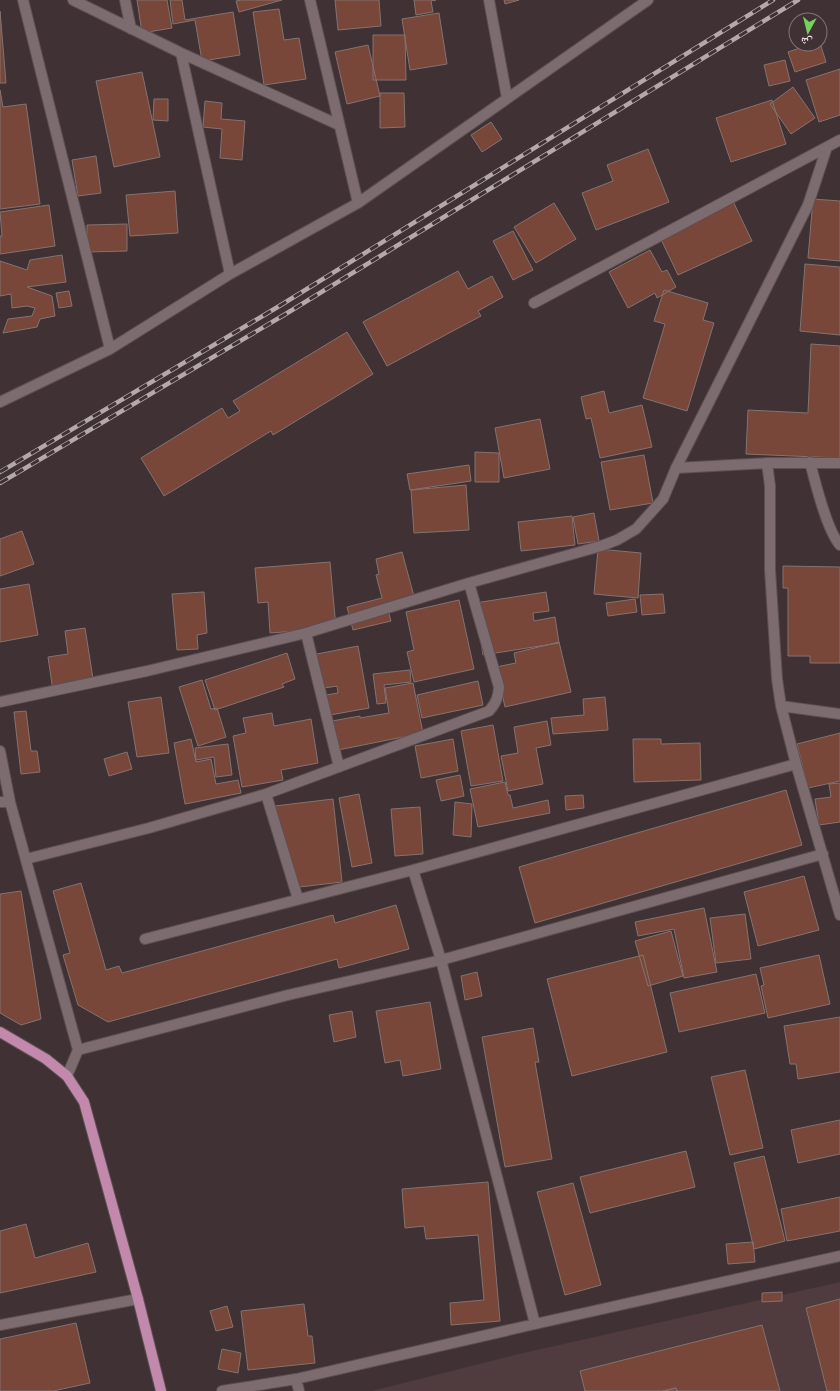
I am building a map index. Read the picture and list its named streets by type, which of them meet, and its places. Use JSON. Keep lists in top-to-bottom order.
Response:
{
  "north": "bottom"
}
